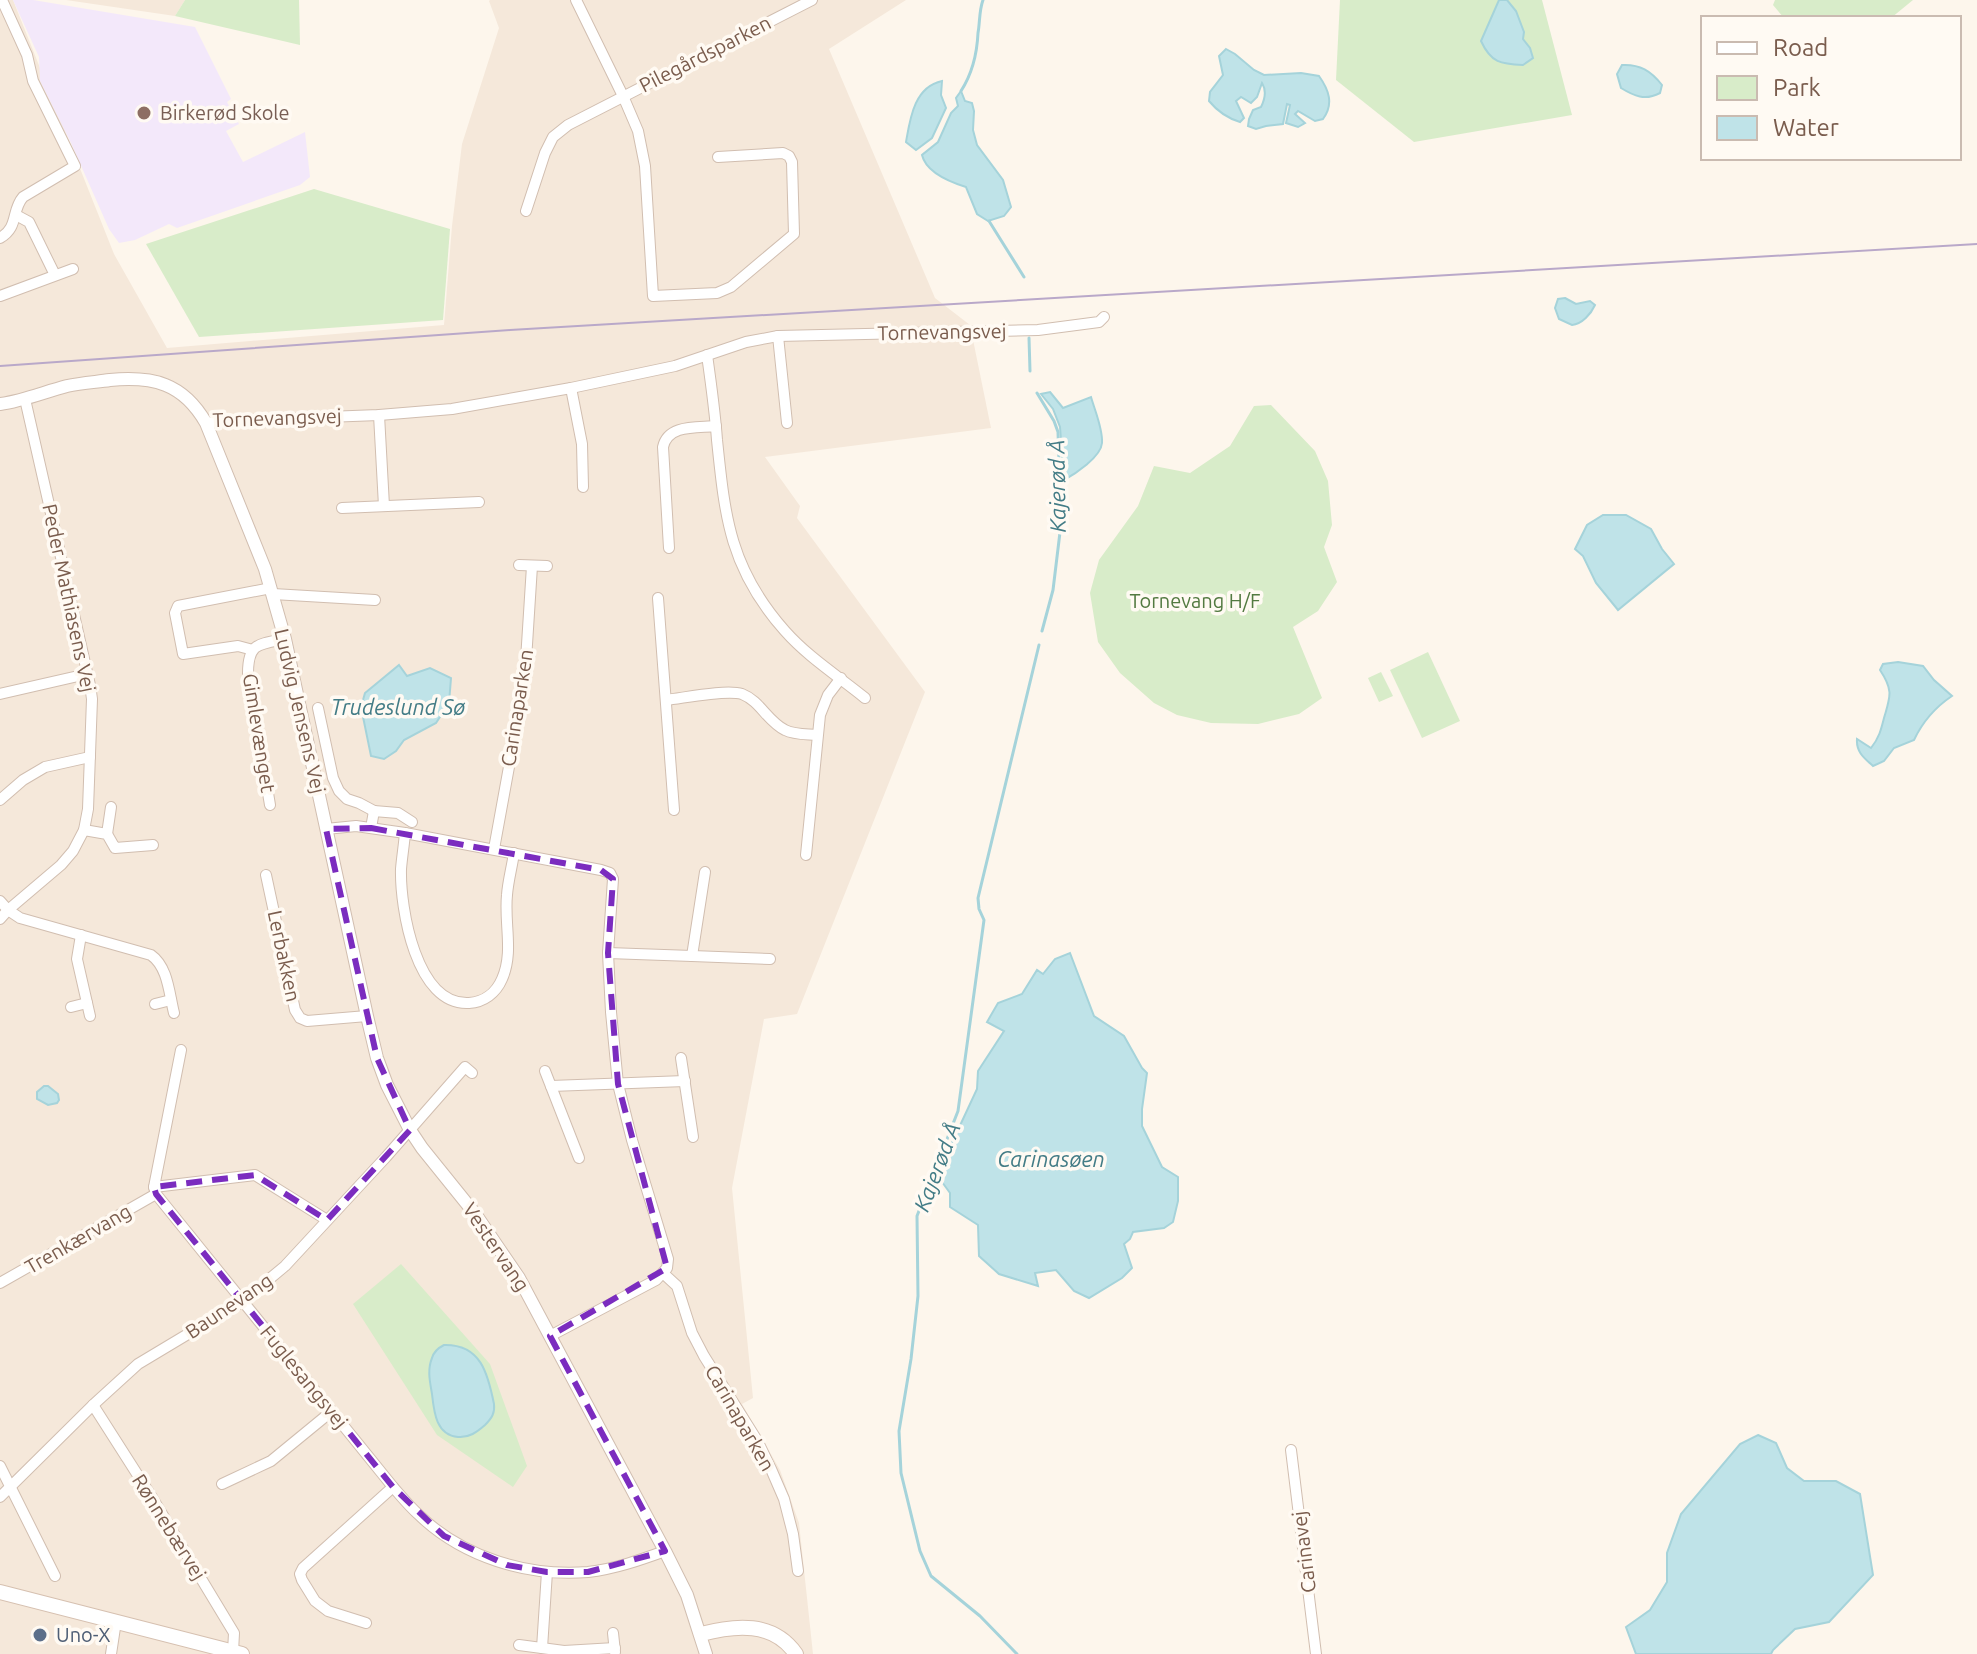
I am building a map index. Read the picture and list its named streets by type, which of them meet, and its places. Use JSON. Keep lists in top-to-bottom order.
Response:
{
  "streets": {
    "street": [
      "Pilegårdsparken",
      "Tornevangsvej",
      "Peder Mathiasens Vej",
      "Carinaparken",
      "Ludvig Jensens Vej",
      "Gimlevænget",
      "Lerbakken",
      "Trenkærvang",
      "Vestervang",
      "Baunevang",
      "Fuglesangsvej",
      "Rønnebærvej",
      "Carinavej"
    ]
  },
  "crossings": [
    ["Tornevangsvej", "Peder Mathiasens Vej"],
    ["Tornevangsvej", "Ludvig Jensens Vej"],
    ["Carinaparken", "Ludvig Jensens Vej"],
    ["Carinaparken", "Vestervang"],
    ["Ludvig Jensens Vej", "Gimlevænget"],
    ["Ludvig Jensens Vej", "Vestervang"],
    ["Lerbakken", "Vestervang"],
    ["Trenkærvang", "Fuglesangsvej"],
    ["Vestervang", "Baunevang"],
    ["Vestervang", "Fuglesangsvej"],
    ["Baunevang", "Fuglesangsvej"],
    ["Baunevang", "Rønnebærvej"]
  ],
  "water": ["Kajerød Å", "Trudeslund Sø", "Carinasøen"],
  "parks": ["Tornevang H/F"],
  "places": ["Birkerød Skole", "Uno-X"],
  "legend": ["Road", "Park", "Water"]
}
